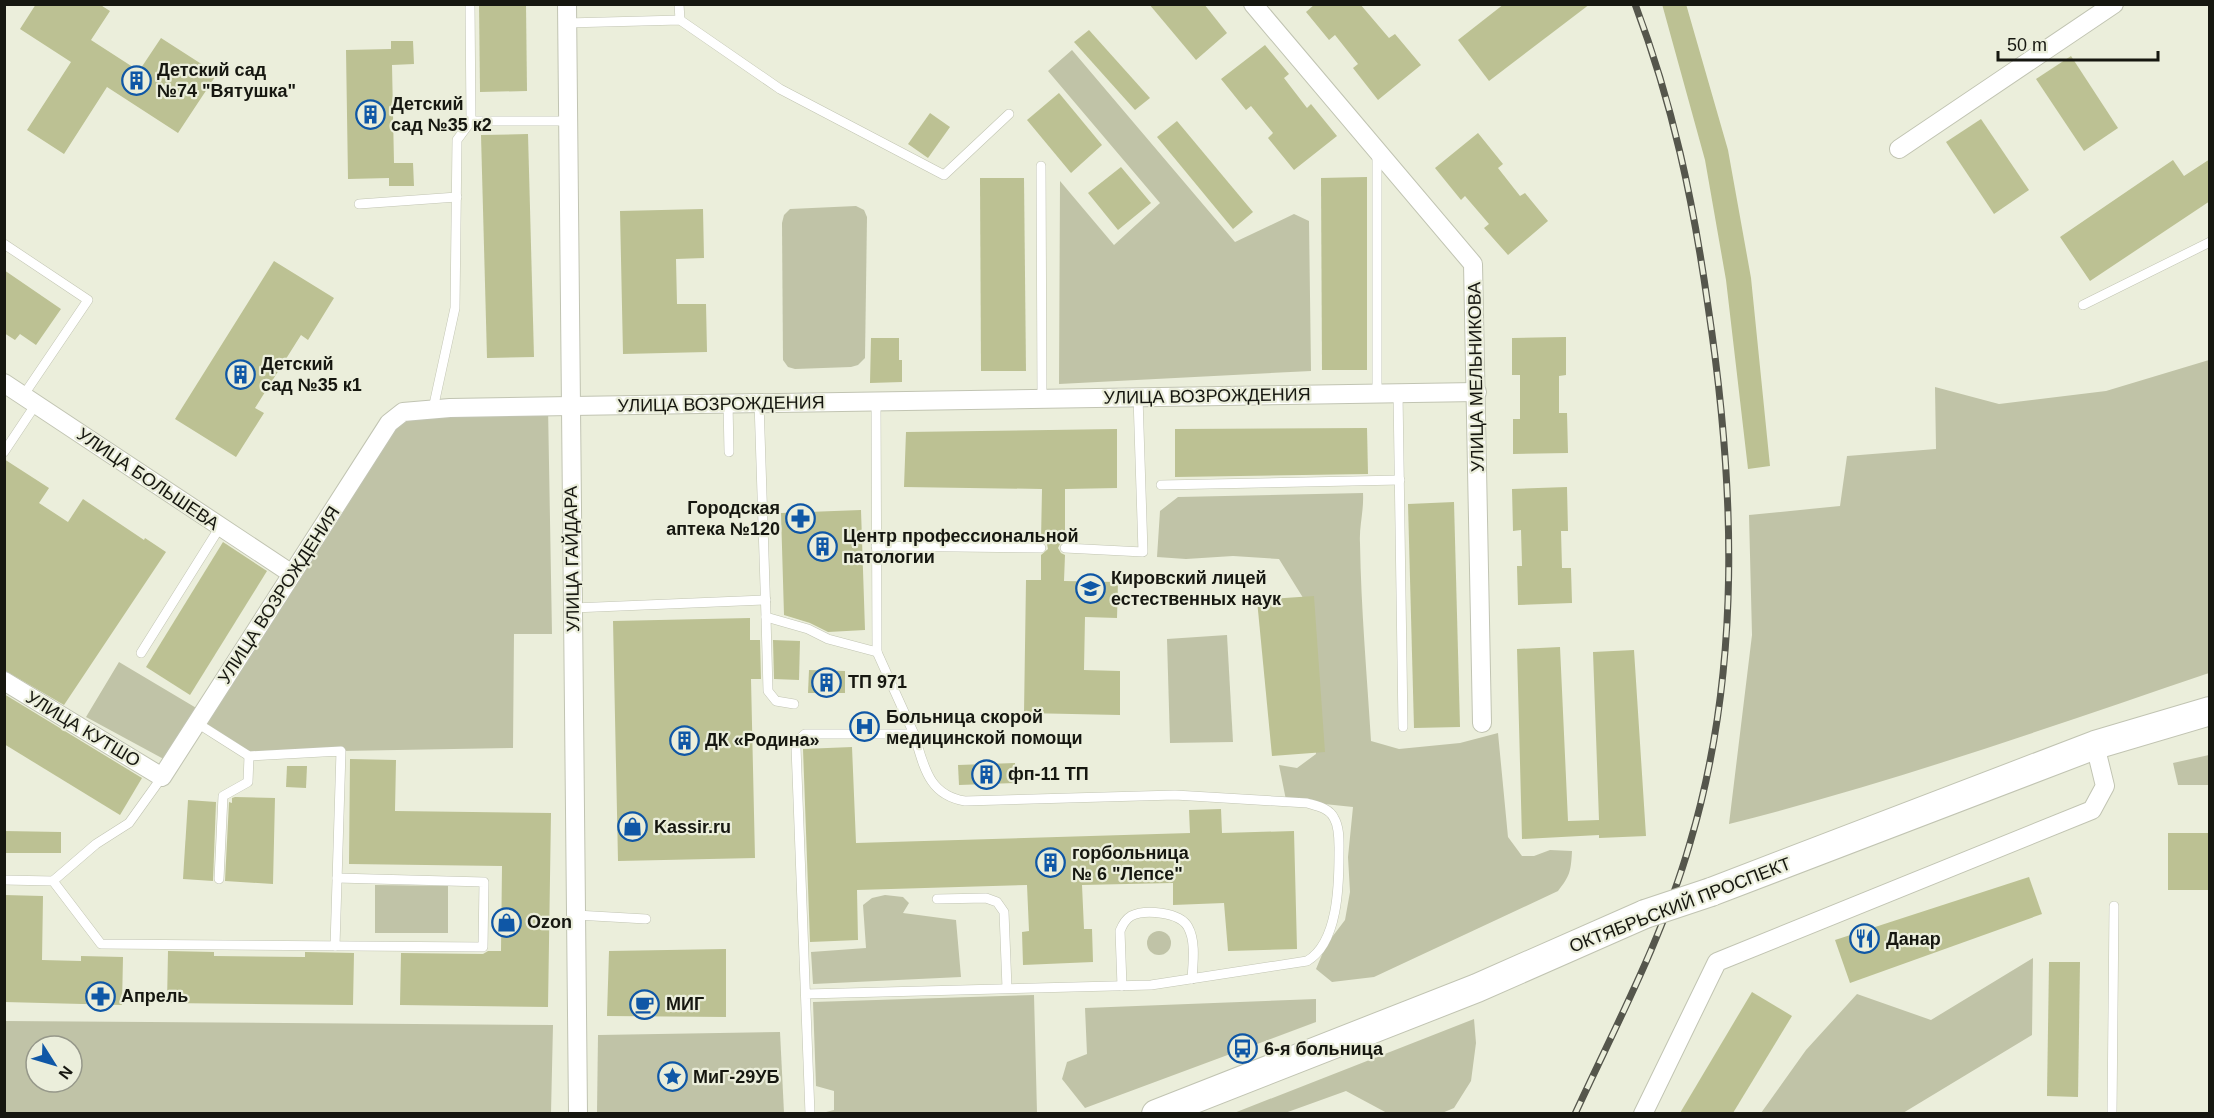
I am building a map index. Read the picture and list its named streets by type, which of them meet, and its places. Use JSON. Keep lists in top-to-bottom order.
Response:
{
  "streets": {
    "main road": ["ОКТЯБРЬСКИЙ ПРОСПЕКТ"],
    "street": [
      "УЛИЦА МЕЛЬНИКОВА",
      "УЛИЦА ВОЗРОЖДЕНИЯ",
      "УЛИЦА БОЛЬШЕВА",
      "УЛИЦА ГАЙДАРА",
      "УЛИЦА КУТШО"
    ]
  },
  "crossings": [
    ["УЛИЦА МЕЛЬНИКОВА", "УЛИЦА ВОЗРОЖДЕНИЯ"],
    ["УЛИЦА ВОЗРОЖДЕНИЯ", "УЛИЦА БОЛЬШЕВА"],
    ["УЛИЦА ВОЗРОЖДЕНИЯ", "УЛИЦА ГАЙДАРА"],
    ["УЛИЦА ВОЗРОЖДЕНИЯ", "УЛИЦА КУТШО"]
  ],
  "places": {
    "building": [
      "Детский сад №74 \"Вятушка\"",
      "Детский сад №35 к2",
      "Детский сад №35 к1",
      "Центр профессиональной патологии",
      "ТП 971",
      "ДК «Родина»",
      "фп-11 ТП",
      "горбольница № 6 \"Лепсе\""
    ],
    "pharmacy": ["Городская аптека №120", "Апрель"],
    "school or university": ["Кировский лицей естественных наук"],
    "hospital": ["Больница скорой медицинской помощи"],
    "shop": ["Kassir.ru", "Ozon"],
    "restaurant": ["Данар"],
    "cafe": ["МИГ"],
    "bus stop": ["6-я больница"],
    "place": ["МиГ-29УБ"]
  },
  "scale_bar": "50 m",
  "north": "bottom right"
}
